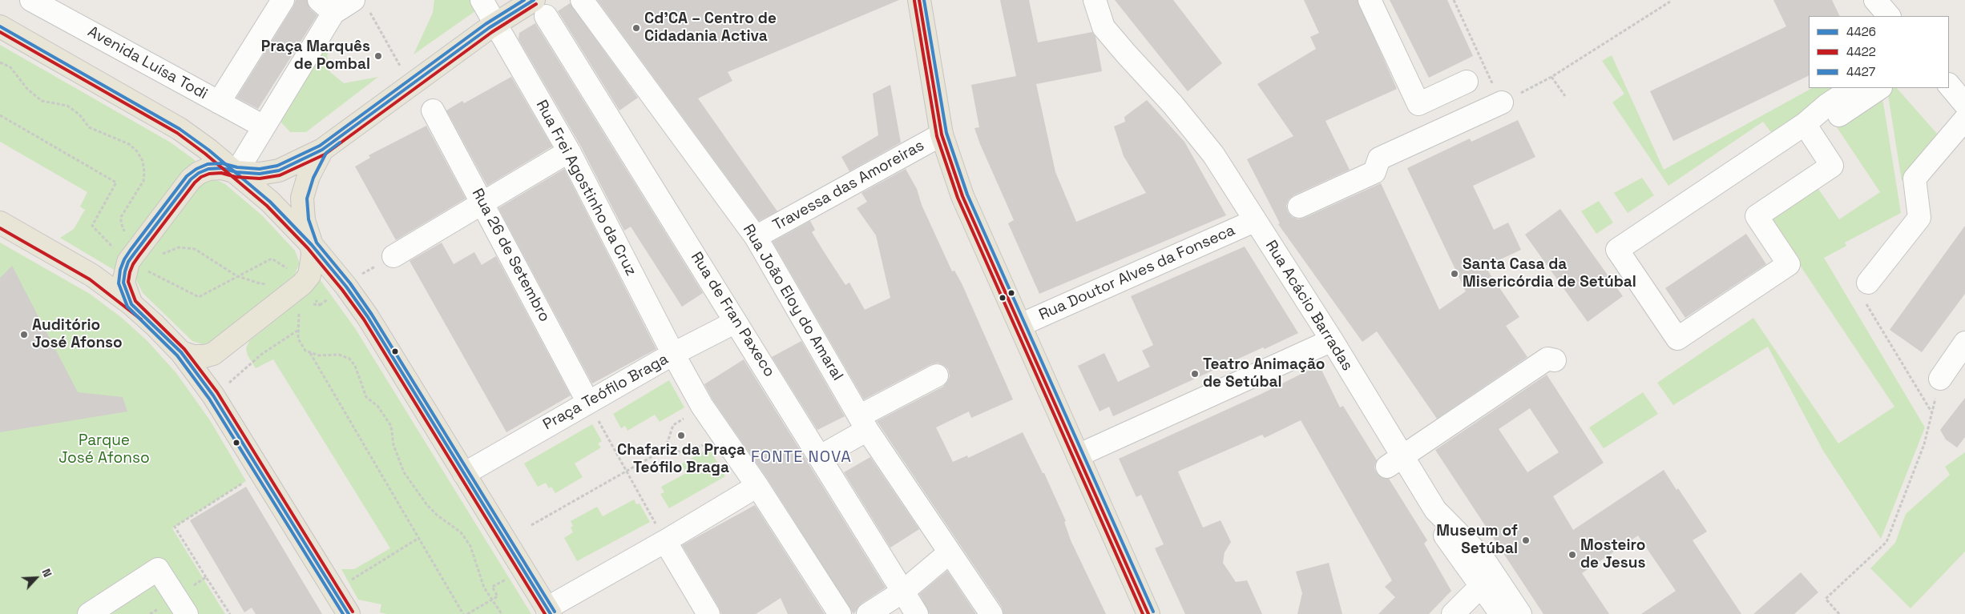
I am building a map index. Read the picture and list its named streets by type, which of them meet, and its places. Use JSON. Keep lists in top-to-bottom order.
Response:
{
  "streets": {
    "street": [
      "Avenida Luísa Todi",
      "Travessa das Amoreiras",
      "Rua Frei Agostinho da Cruz",
      "Rua 26 de Setembro",
      "Rua Doutor Alves da Fonseca",
      "Rua João Eloy do Amaral",
      "Rua Acácio Barradas",
      "Rua de Fran Paxeco",
      "Praça Teófilo Braga"
    ]
  },
  "crossings": [
    ["Travessa das Amoreiras", "Rua João Eloy do Amaral"],
    ["Rua Frei Agostinho da Cruz", "Praça Teófilo Braga"],
    ["Rua 26 de Setembro", "Praça Teófilo Braga"],
    ["Rua Doutor Alves da Fonseca", "Rua Acácio Barradas"]
  ],
  "districts": ["FONTE NOVA"],
  "parks": ["Parque José Afonso"],
  "places": [
    "Cd'CA – Centro de Cidadania Activa",
    "Praça Marquês de Pombal",
    "Santa Casa da Misericórdia de Setúbal",
    "Auditório José Afonso",
    "Teatro Animação de Setúbal",
    "Chafariz da Praça Teófilo Braga",
    "Museum of Setúbal",
    "Mosteiro de Jesus"
  ],
  "lines": ["transit line 4426", "transit line 4427", "transit line 4422"],
  "legend": ["4426", "4422", "4427"],
  "north": "top right"
}
